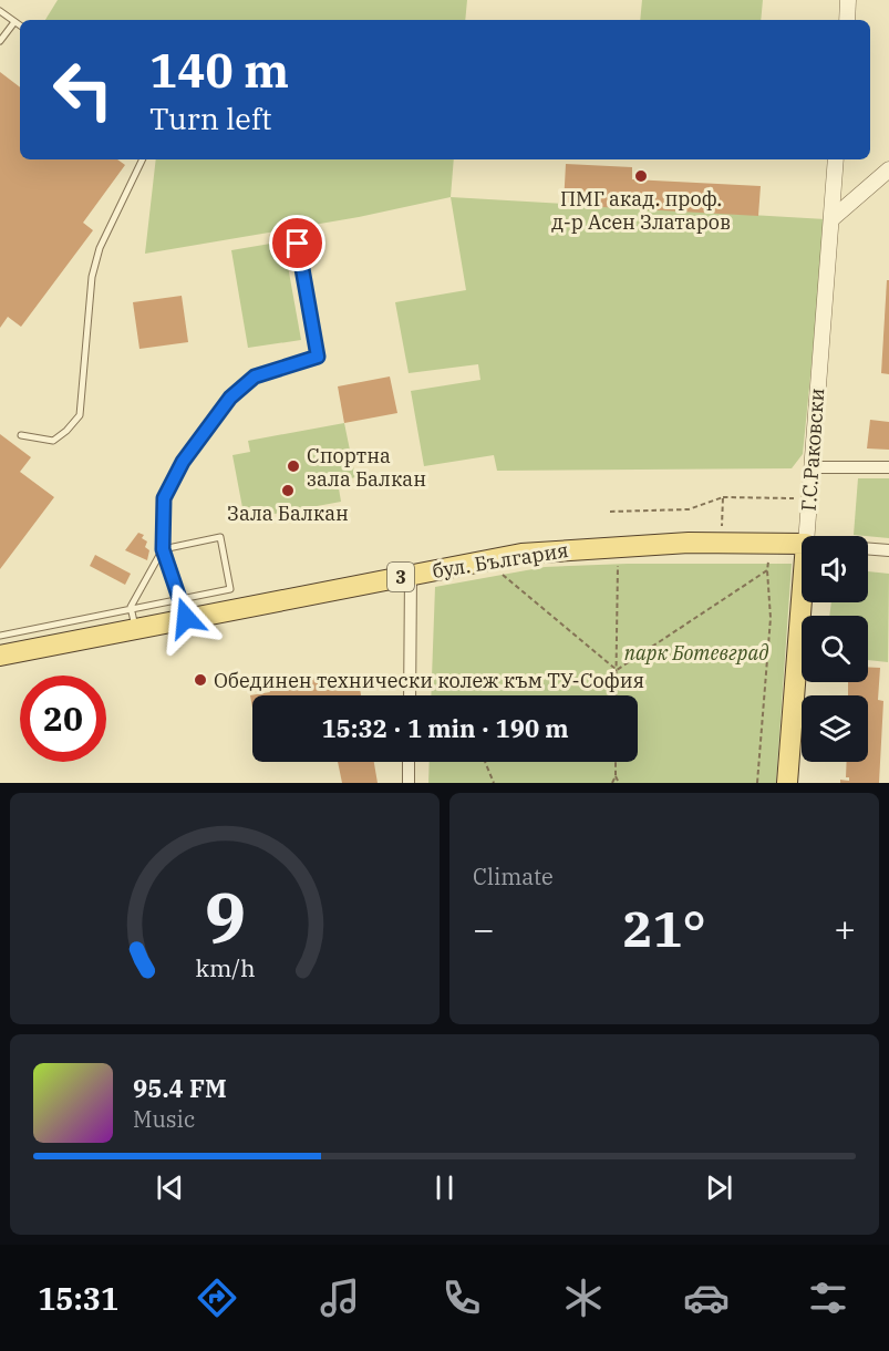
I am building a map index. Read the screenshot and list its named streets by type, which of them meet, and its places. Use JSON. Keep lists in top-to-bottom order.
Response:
{
  "streets": {
    "main road": ["Г.С.Раковски", "бул. България", "3"]
  },
  "parks": ["парк Ботевград"],
  "places": [
    "ПМГ акад. проф. д-р Асен Златаров",
    "Спортна зала Балкан",
    "Зала Балкан",
    "Обединен технически колеж към ТУ-София"
  ],
  "page": {
    "turn": ["140 m", "Turn left"],
    "limit": "20",
    "trip": "15:32 · 1 min · 190 m",
    "tile": "Climate",
    "heat": ["−", "21°", "+"],
    "song": ["95.4 FM", "Music"],
    "tabs": "15:31",
    "gauge": ["9", "km/h"]
  }
}
